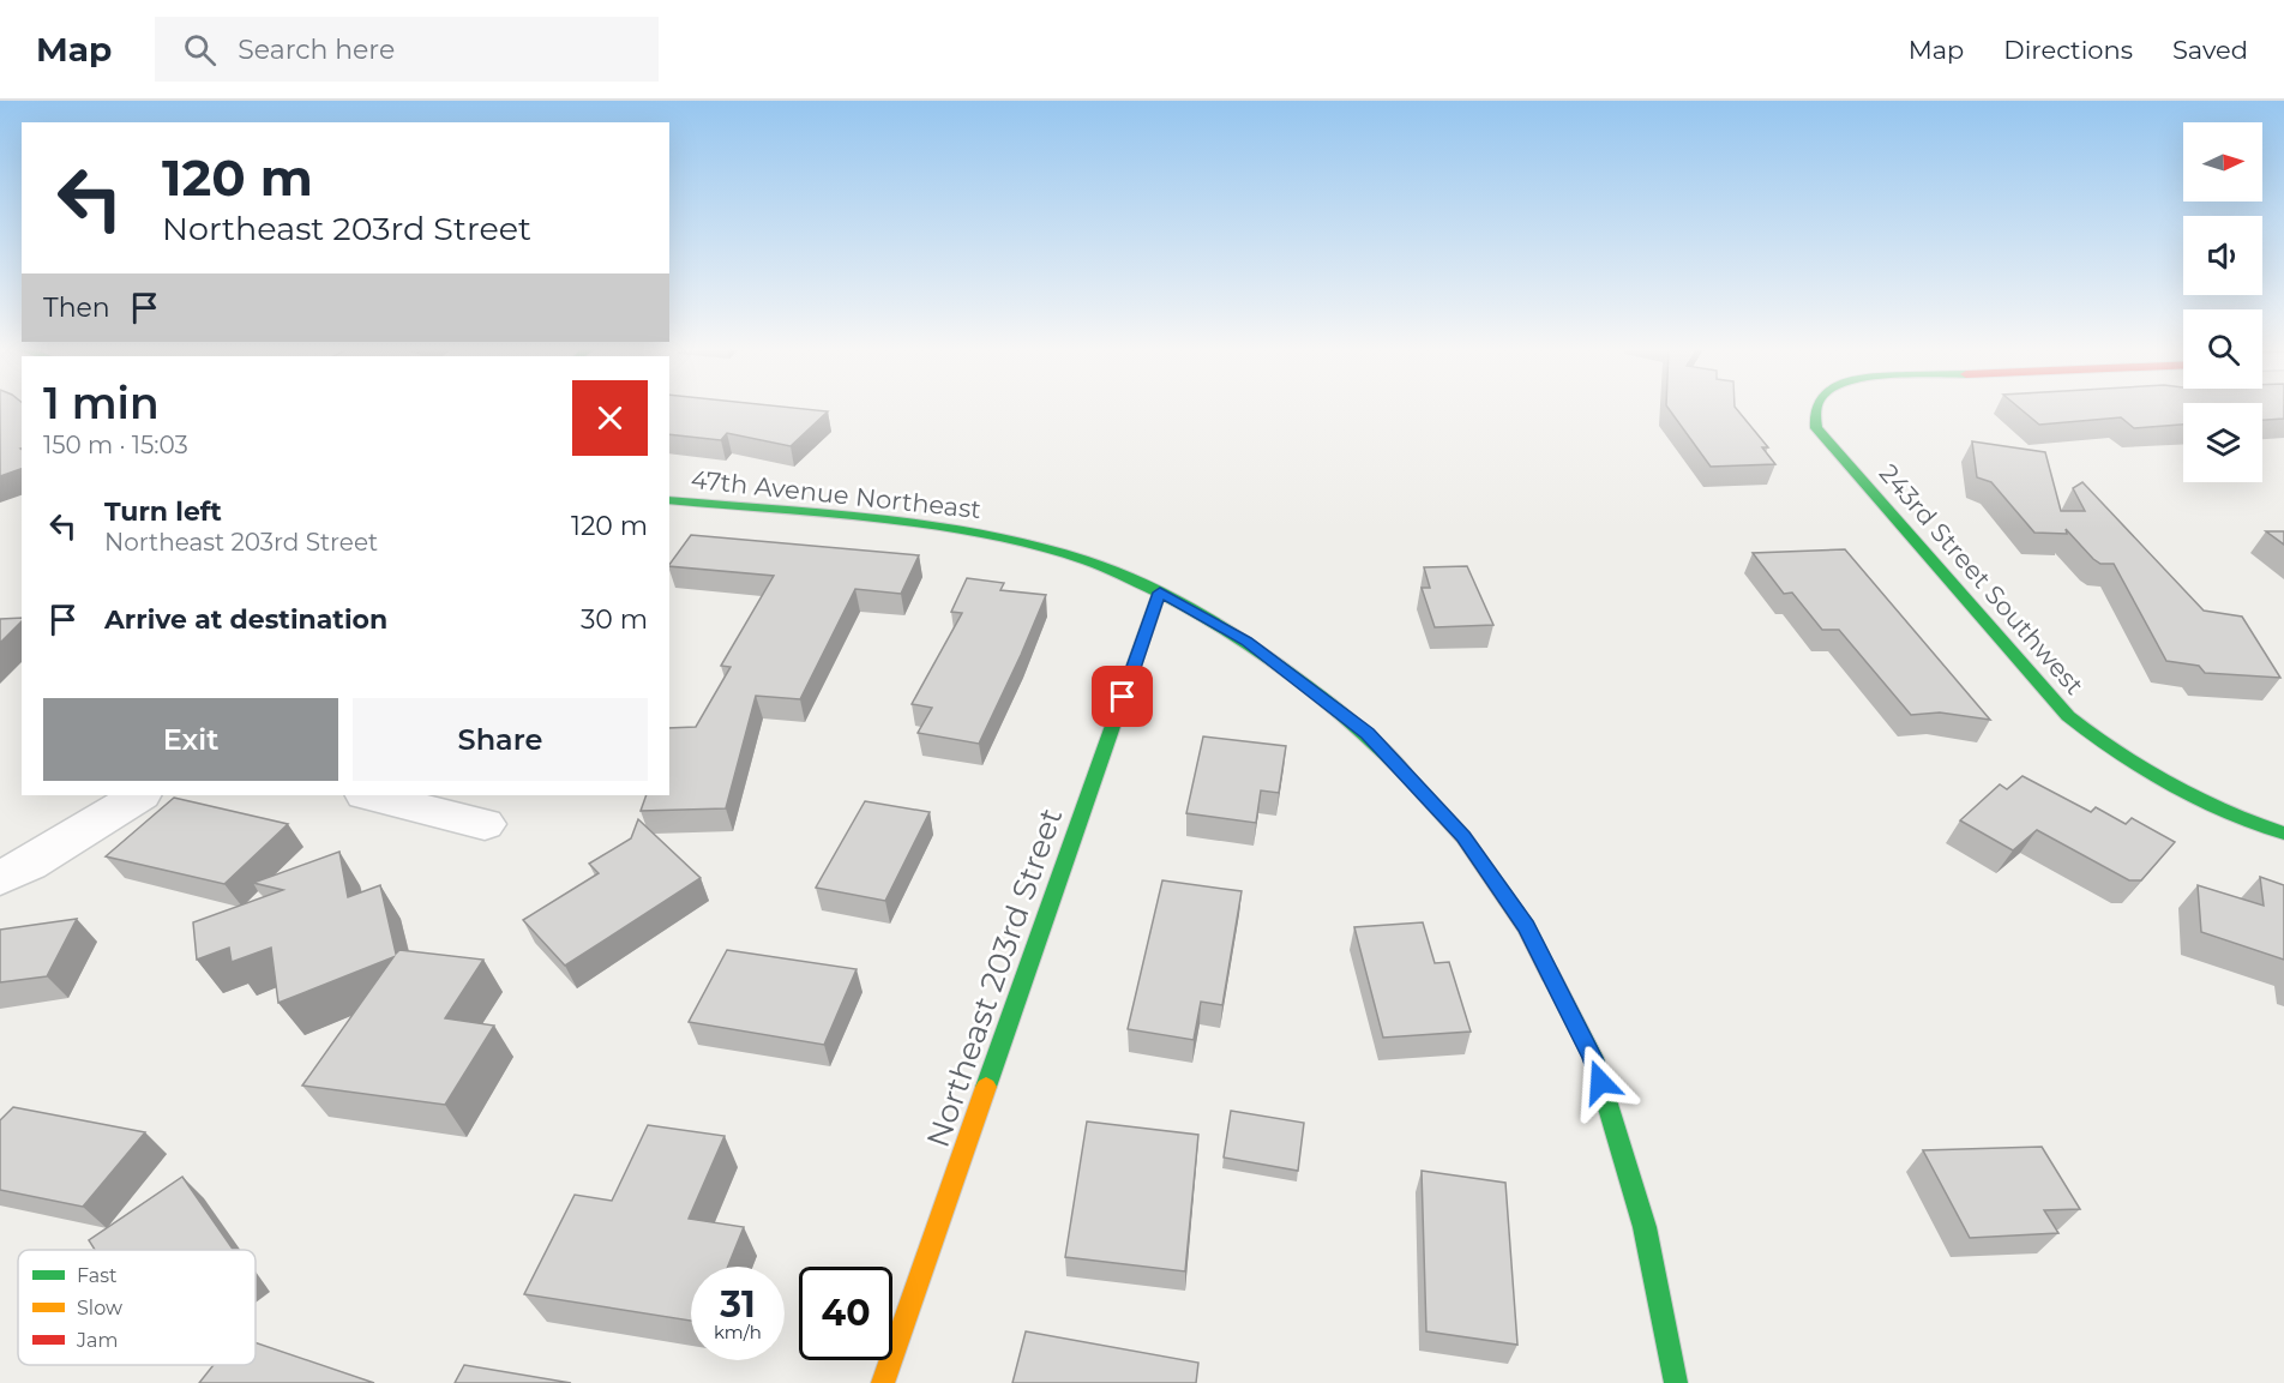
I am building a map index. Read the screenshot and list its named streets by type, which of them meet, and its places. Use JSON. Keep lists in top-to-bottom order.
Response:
{
  "streets": {
    "street": ["47th Avenue Northeast", "243rd Street Southwest", "Northeast 203rd Street"]
  },
  "crossings": [
    ["47th Avenue Northeast", "Northeast 203rd Street"]
  ],
  "legend": ["Fast", "Slow", "Jam"],
  "north": "right",
  "page": {
    "header": "Map",
    "search": "Search here",
    "nav": ["Map", "Directions", "Saved"],
    "turn": ["120 m", "Northeast 203rd Street"],
    "then": "Then",
    "heading": ["1 min", "150 m · 15:03"],
    "list": [
      {
        "name": "Turn left",
        "note": "Northeast 203rd Street",
        "value": "120 m"
      },
      {
        "name": "Arrive at destination",
        "value": "30 m"
      }
    ],
    "buttons": ["Exit", "Share"],
    "speed": "31 km/h",
    "limit": "40"
  }
}
